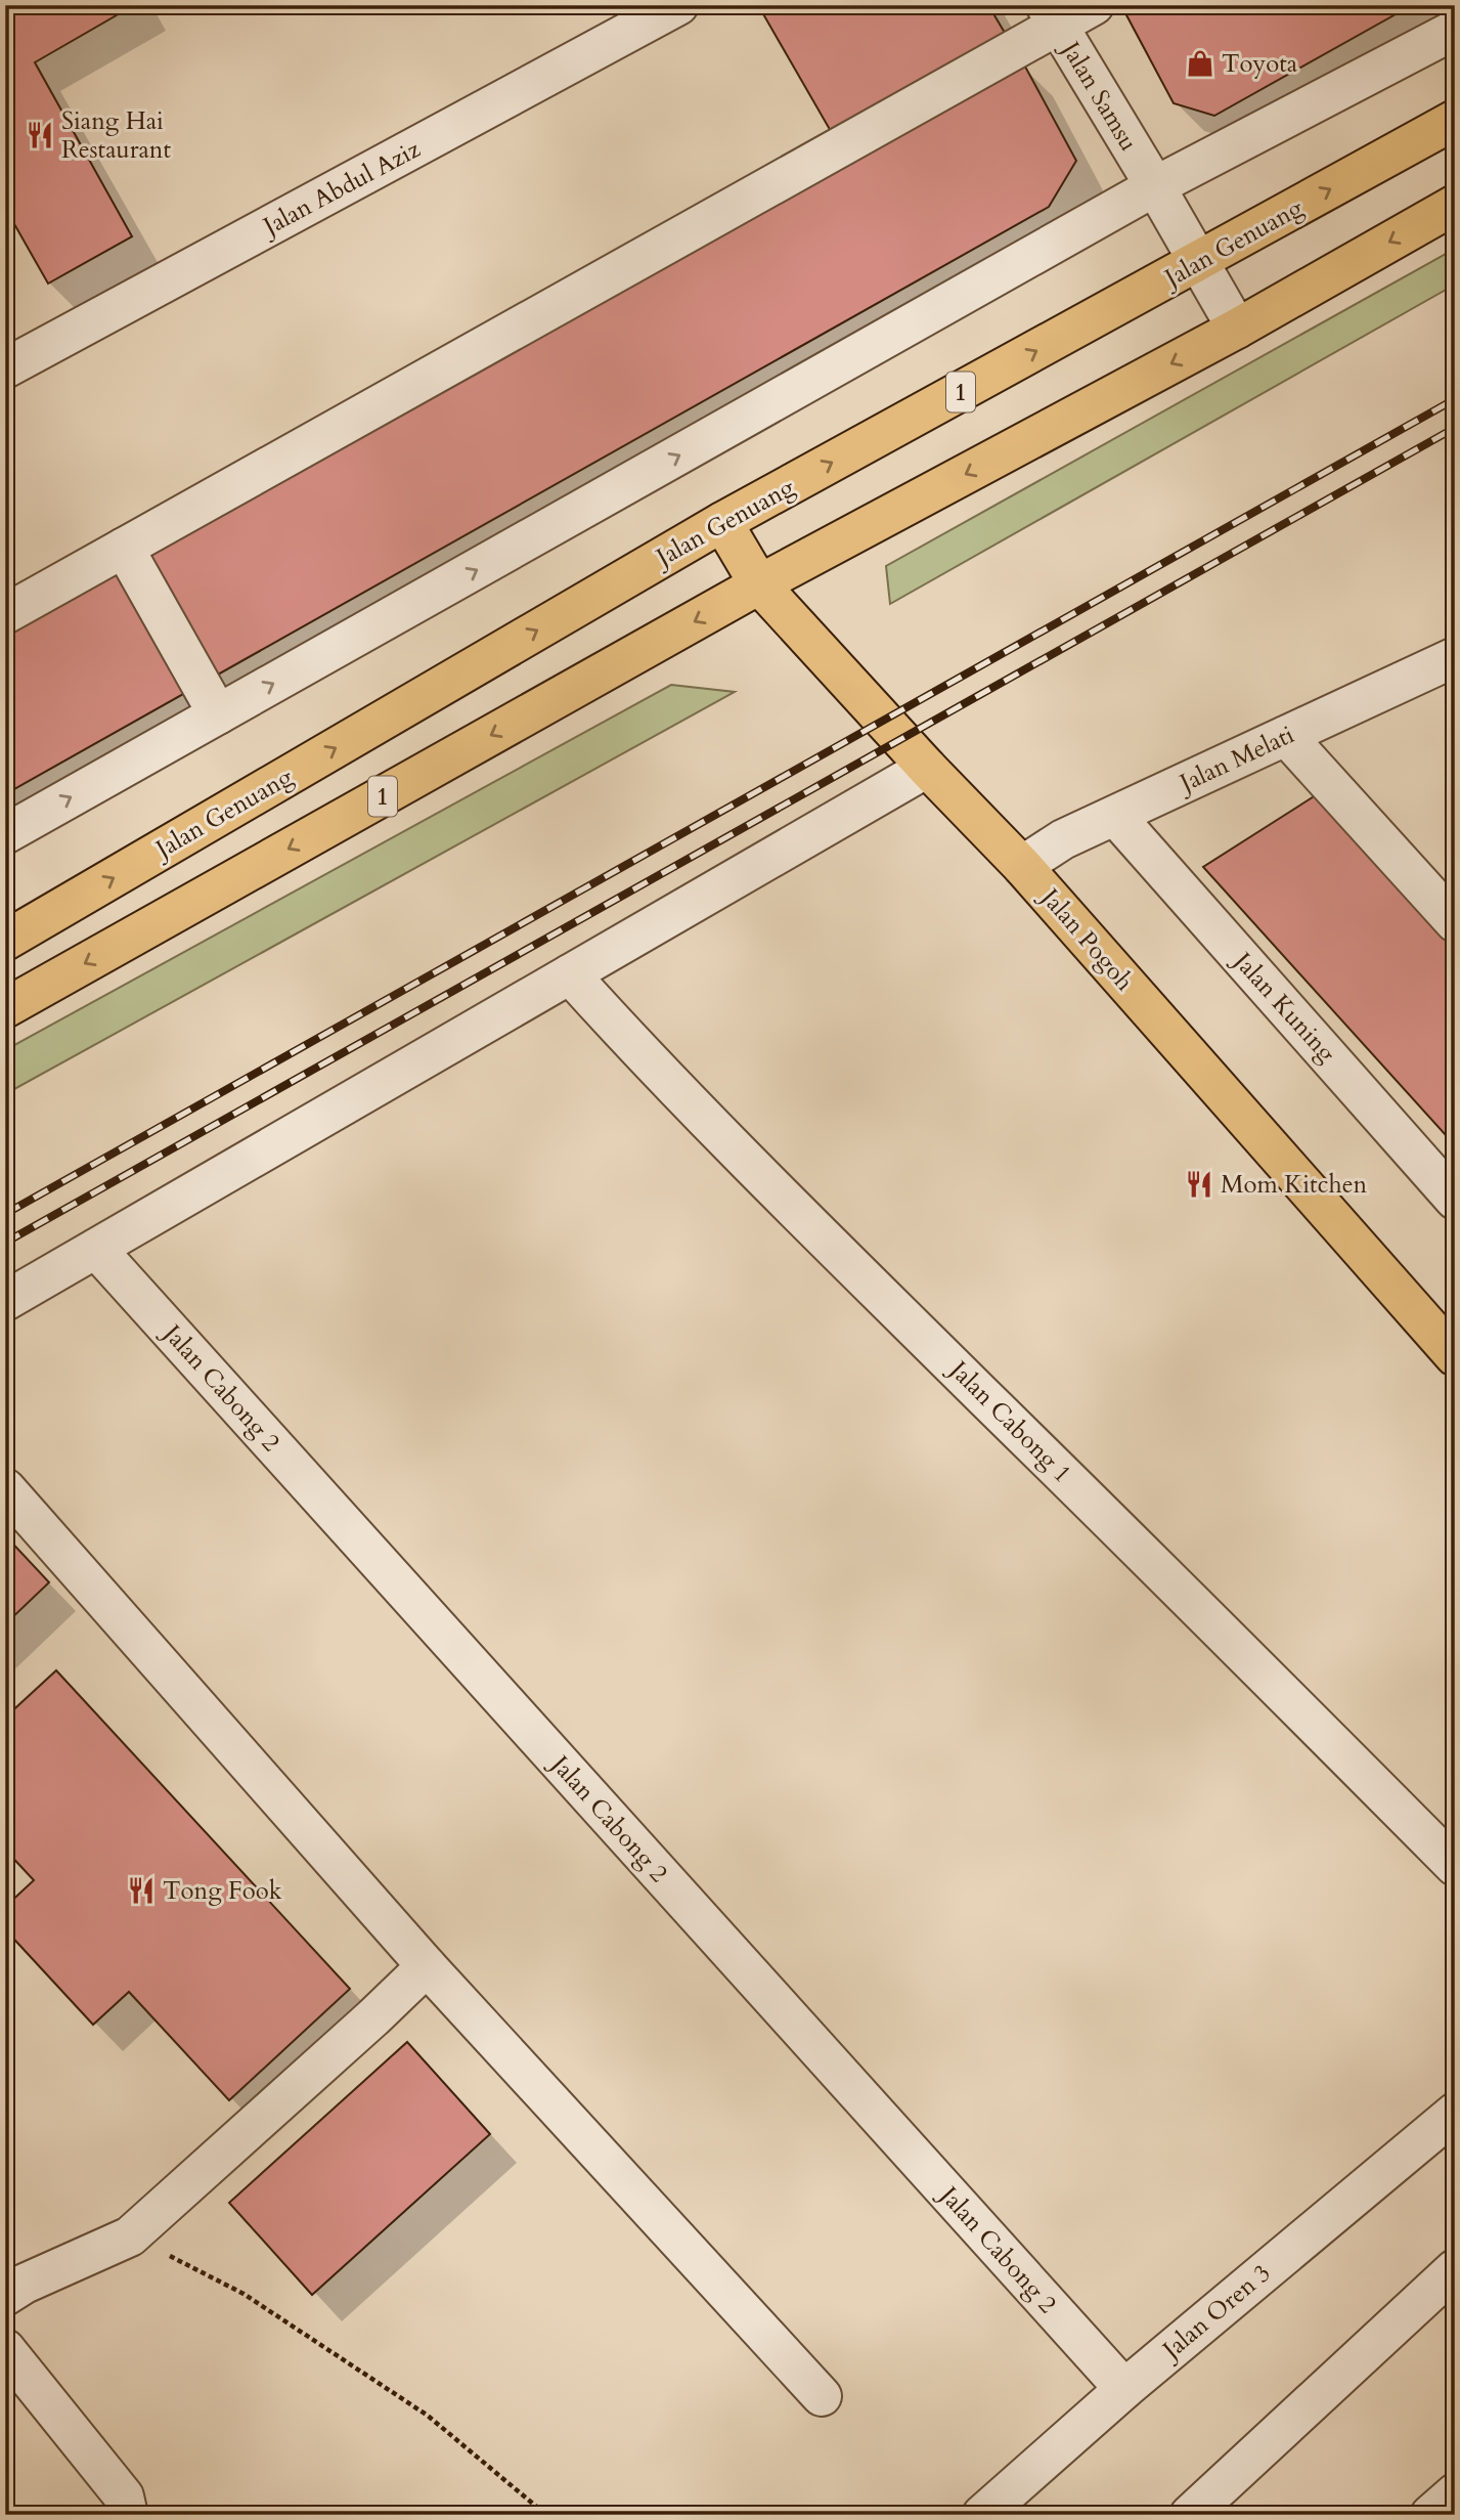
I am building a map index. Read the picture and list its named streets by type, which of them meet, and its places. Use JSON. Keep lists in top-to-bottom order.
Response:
{
  "streets": {
    "main road": ["Jalan Genuang", "1", "Jalan Pogoh"],
    "street": [
      "Jalan Samsu",
      "Jalan Abdul Aziz",
      "Jalan Melati",
      "Jalan Kuning",
      "Jalan Cabong 2",
      "Jalan Cabong 1",
      "Jalan Oren 3"
    ]
  },
  "crossings": [
    ["Jalan Samsu", "Jalan Genuang"],
    ["Jalan Samsu", "1"],
    ["Jalan Genuang", "Jalan Pogoh"],
    ["1", "Jalan Pogoh"],
    ["Jalan Melati", "Jalan Pogoh"],
    ["Jalan Melati", "Jalan Kuning"],
    ["Jalan Cabong 2", "Jalan Oren 3"]
  ],
  "places": {
    "shop": ["Toyota"],
    "restaurant": ["Siang Hai Restaurant", "Mom Kitchen", "Tong Fook"]
  }
}
